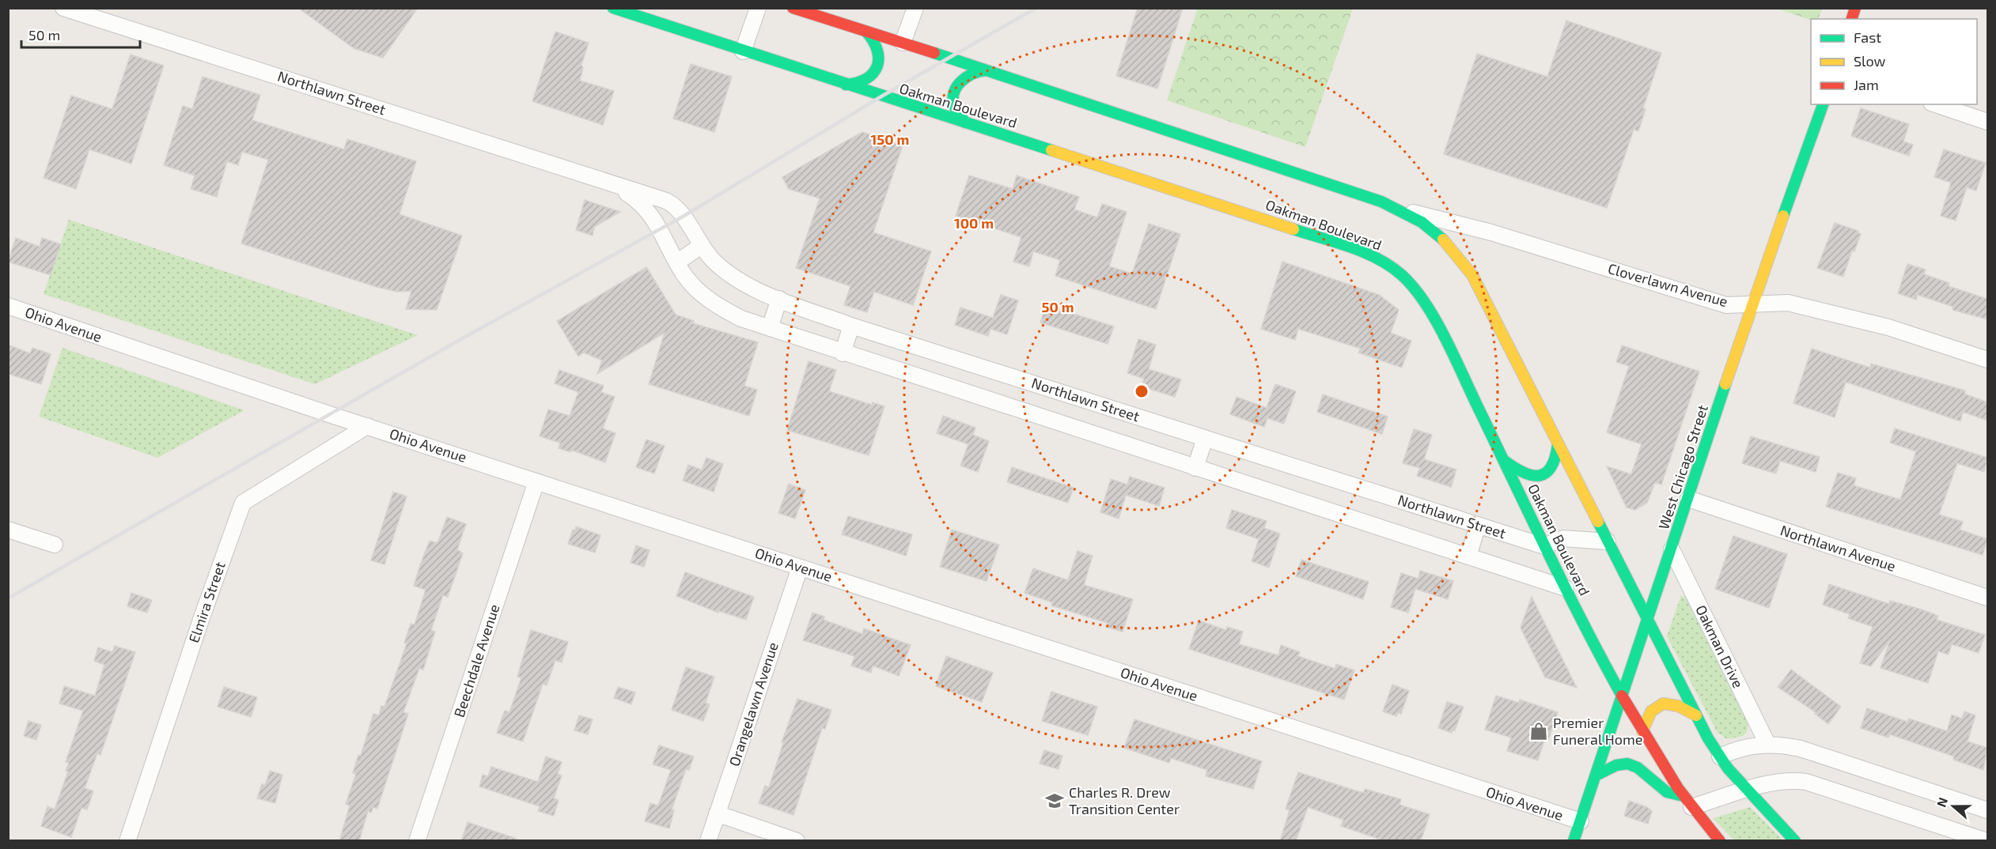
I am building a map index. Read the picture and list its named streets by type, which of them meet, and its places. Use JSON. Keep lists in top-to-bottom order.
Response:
{
  "streets": {
    "street": [
      "Northlawn Street",
      "Oakman Boulevard",
      "Cloverlawn Avenue",
      "Ohio Avenue",
      "West Chicago Street",
      "Northlawn Avenue",
      "Elmira Street",
      "Oakman Drive",
      "Beechdale Avenue",
      "Orangelawn Avenue"
    ]
  },
  "crossings": [
    ["Northlawn Street", "Oakman Boulevard"],
    ["Oakman Boulevard", "West Chicago Street"],
    ["Cloverlawn Avenue", "West Chicago Street"],
    ["Ohio Avenue", "West Chicago Street"],
    ["Ohio Avenue", "Elmira Street"],
    ["Ohio Avenue", "Beechdale Avenue"],
    ["Ohio Avenue", "Orangelawn Avenue"],
    ["West Chicago Street", "Northlawn Avenue"],
    ["West Chicago Street", "Oakman Drive"]
  ],
  "places": {
    "shop": ["Premier Funeral Home"],
    "school or university": ["Charles R. Drew Transition Center"]
  },
  "legend": ["Fast", "Slow", "Jam"],
  "scale_bar": "50 m",
  "north": "left",
  "rings": ["150 m", "100 m", "50 m"]
}
